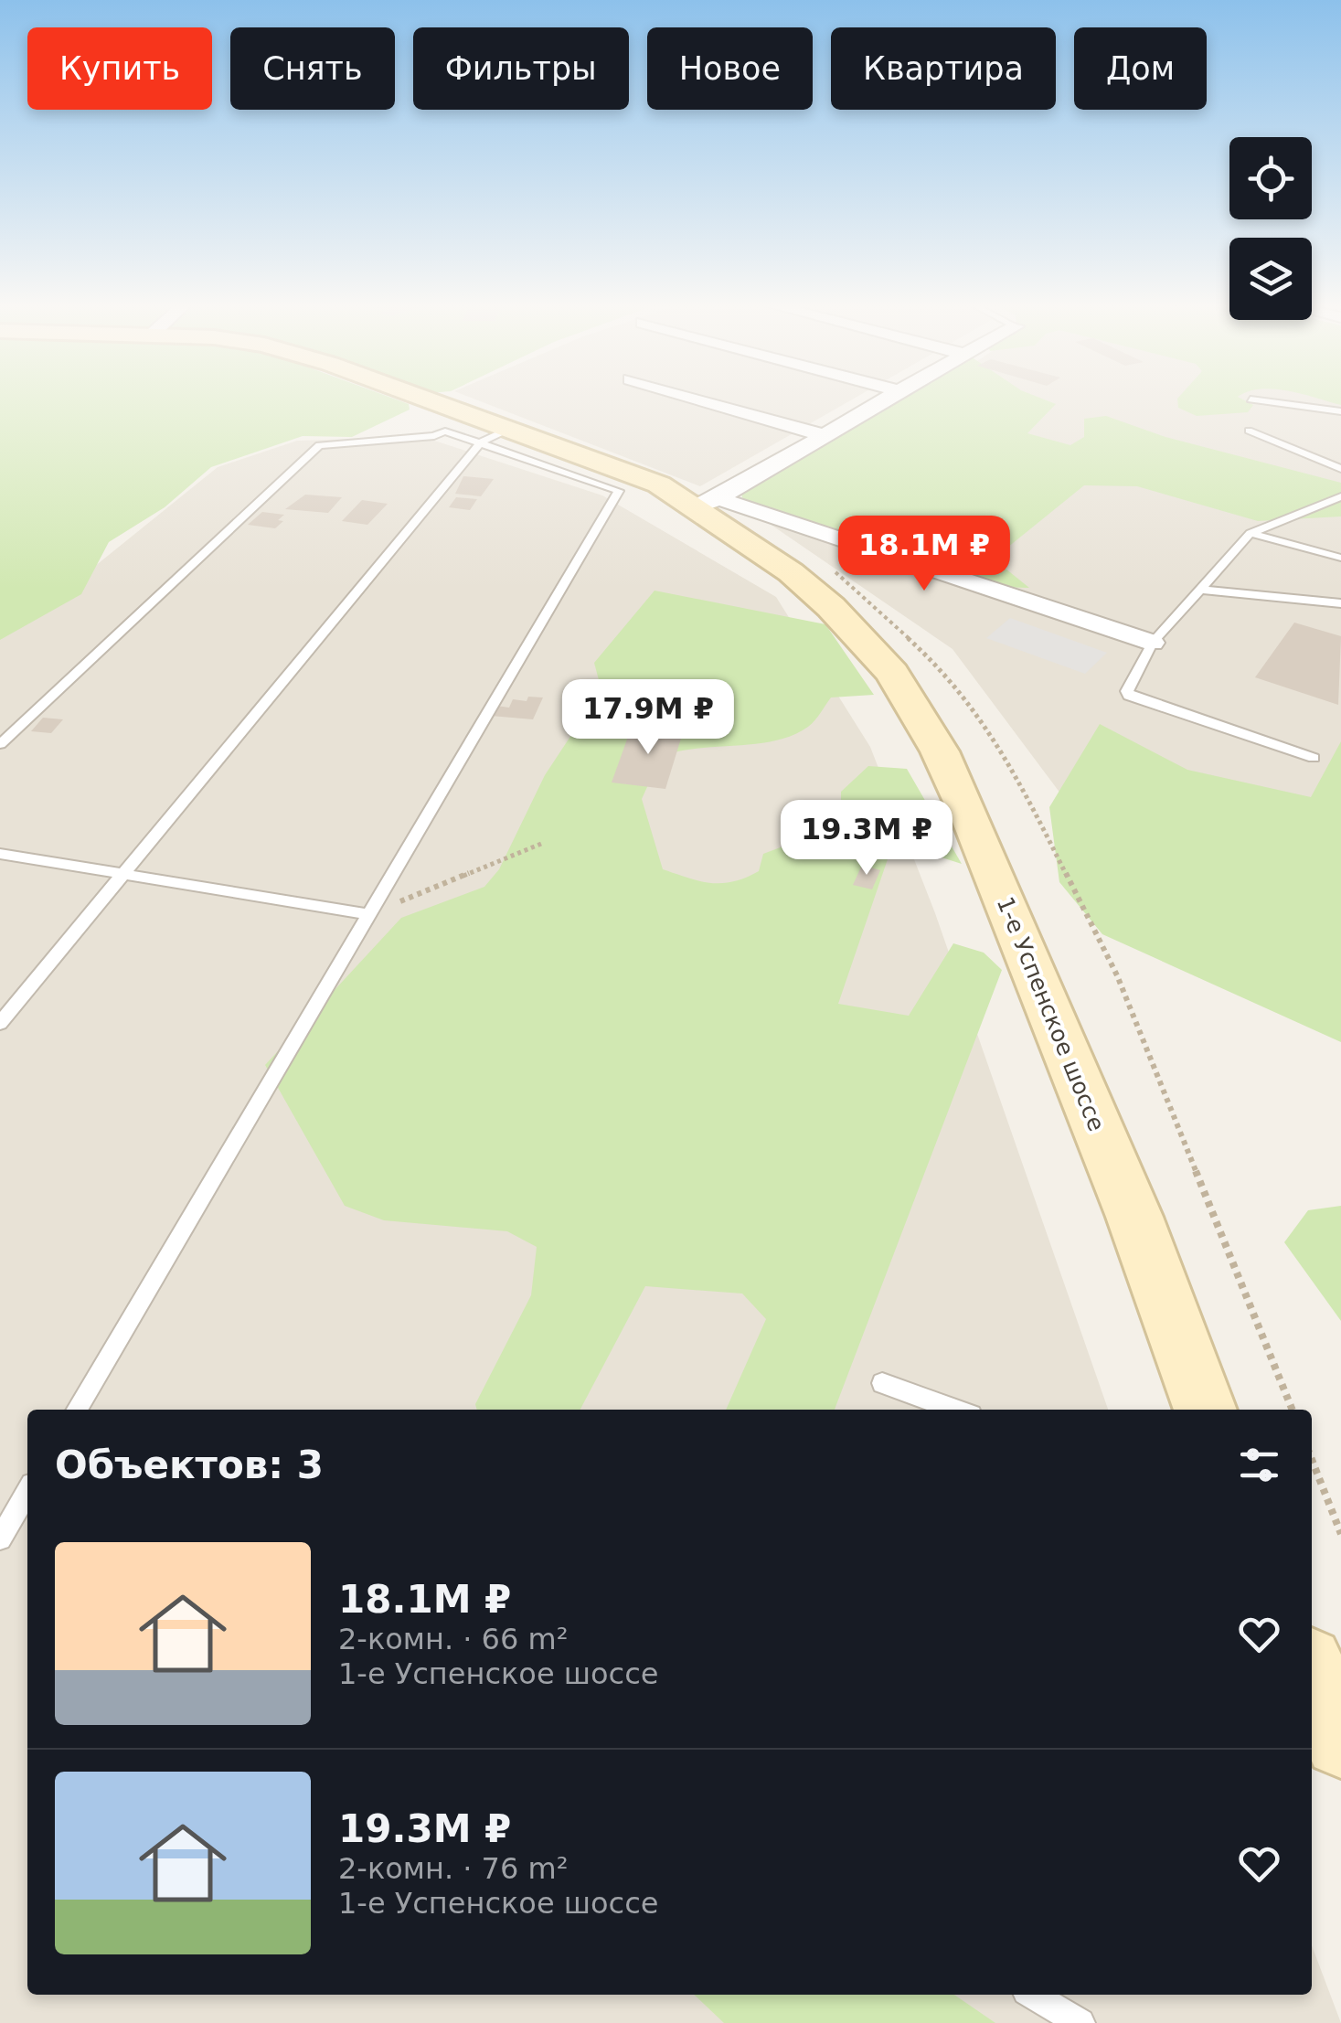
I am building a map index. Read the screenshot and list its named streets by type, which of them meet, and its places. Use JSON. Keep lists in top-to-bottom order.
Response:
{
  "streets": {
    "main road": ["1-е Успенское шоссе"]
  },
  "page": {
    "chip": [
      "Купить",
      "Снять",
      "Фильтры",
      "Новое",
      "Квартира",
      "Дом"
    ],
    "price": ["18.1M ₽", "17.9M ₽", "19.3M ₽"],
    "heading": "Объектов: 3",
    "list": [
      {
        "name": "18.1M ₽",
        "note": "2-комн. · 66 m² · 1-е Успенское шоссе"
      },
      {
        "name": "19.3M ₽",
        "note": "2-комн. · 76 m² · 1-е Успенское шоссе"
      }
    ]
  }
}
